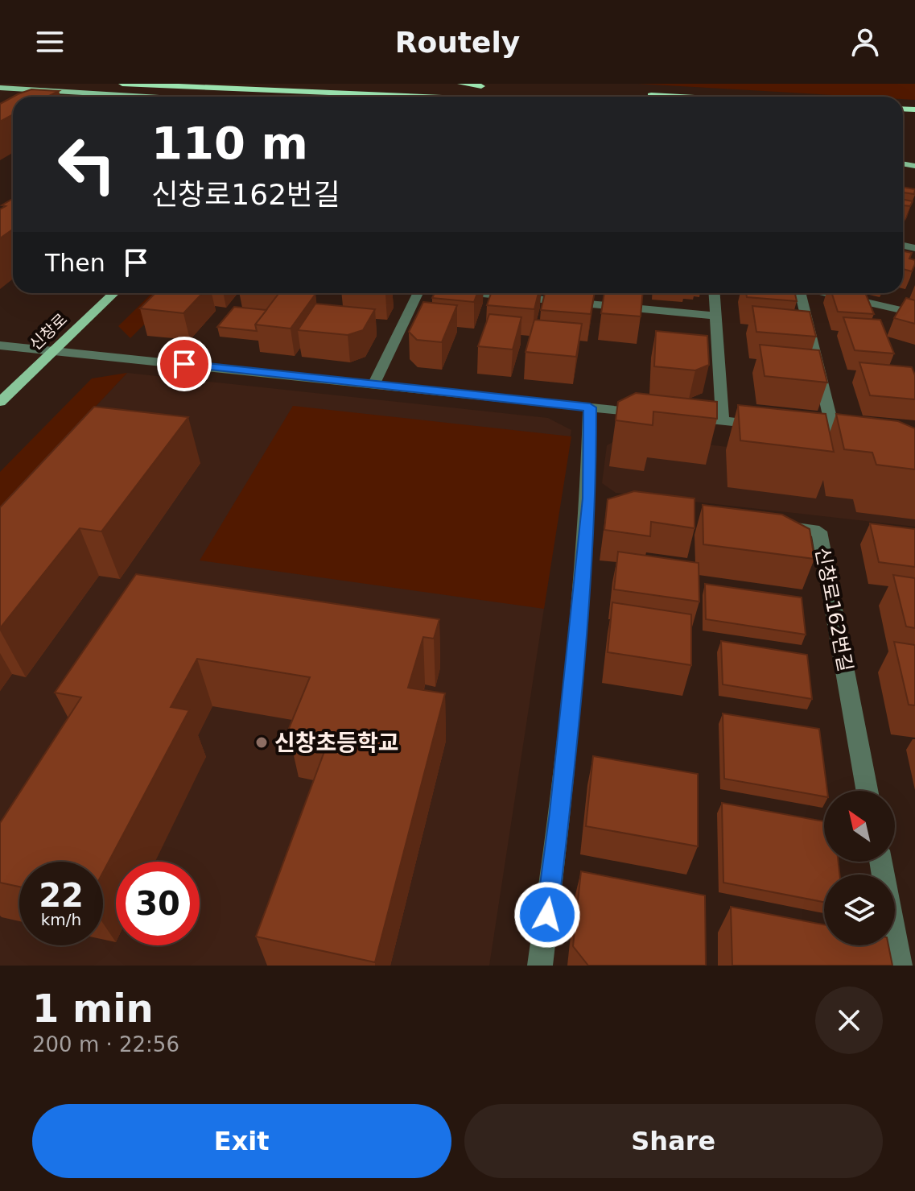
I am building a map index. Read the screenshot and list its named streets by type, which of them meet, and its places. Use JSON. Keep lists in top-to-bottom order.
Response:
{
  "streets": {
    "main road": ["신창로"],
    "street": ["신창로162번길"]
  },
  "places": ["신창초등학교"],
  "north": "top left",
  "page": {
    "header": "Routely",
    "turn": ["110 m", "신창로162번길"],
    "then": "Then",
    "speed": "22 km/h",
    "limit": "30",
    "heading": ["1 min", "200 m · 22:56"],
    "buttons": ["Exit", "Share"]
  }
}
